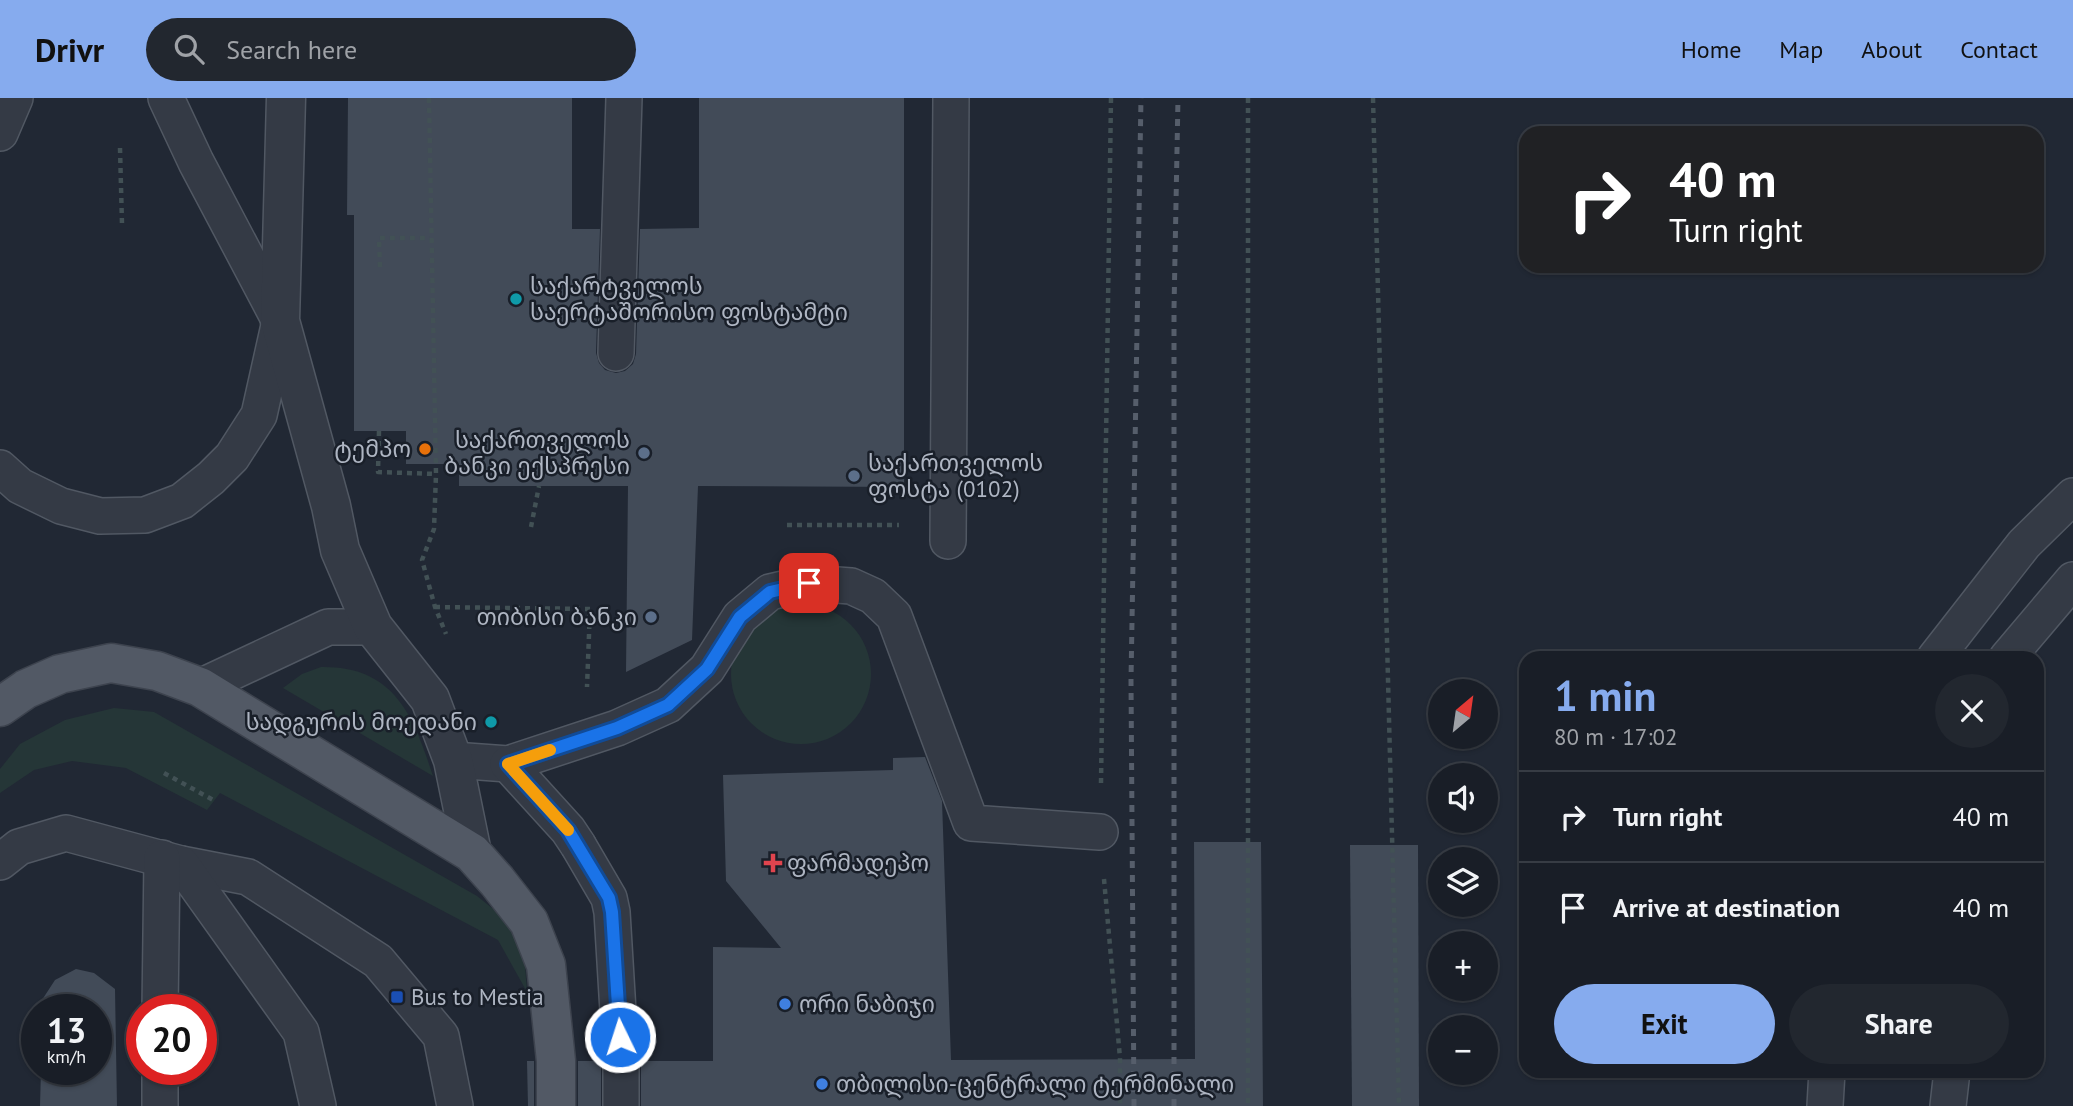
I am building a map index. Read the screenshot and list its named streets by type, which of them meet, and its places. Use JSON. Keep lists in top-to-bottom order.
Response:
{
  "places": {
    "other": [
      "საქარტველოს საერტაშორისო ფოსტამტი",
      "ტემპო",
      "საქართველოს ბანკი ექსპრესი",
      "საქართველოს ფოსტა (0102)",
      "თიბისი ბანკი",
      "სადგურის მოედანი",
      "ორი ნაბიჯი",
      "თბილისი-ცენტრალი ტერმინალი"
    ],
    "health": ["ფარმადეპო"],
    "transit": ["Bus to Mestia"]
  },
  "north": "top right",
  "page": {
    "header": "Drivr",
    "search": "Search here",
    "nav": [
      "Home",
      "Map",
      "About",
      "Contact"
    ],
    "turn": ["40 m", "Turn right"],
    "heading": ["1 min", "80 m · 17:02"],
    "map_buttons": ["+", "−"],
    "list": [
      {
        "name": "Turn right",
        "value": "40 m"
      },
      {
        "name": "Arrive at destination",
        "value": "40 m"
      }
    ],
    "buttons": ["Exit", "Share"],
    "speed": "13 km/h",
    "limit": "20"
  }
}
